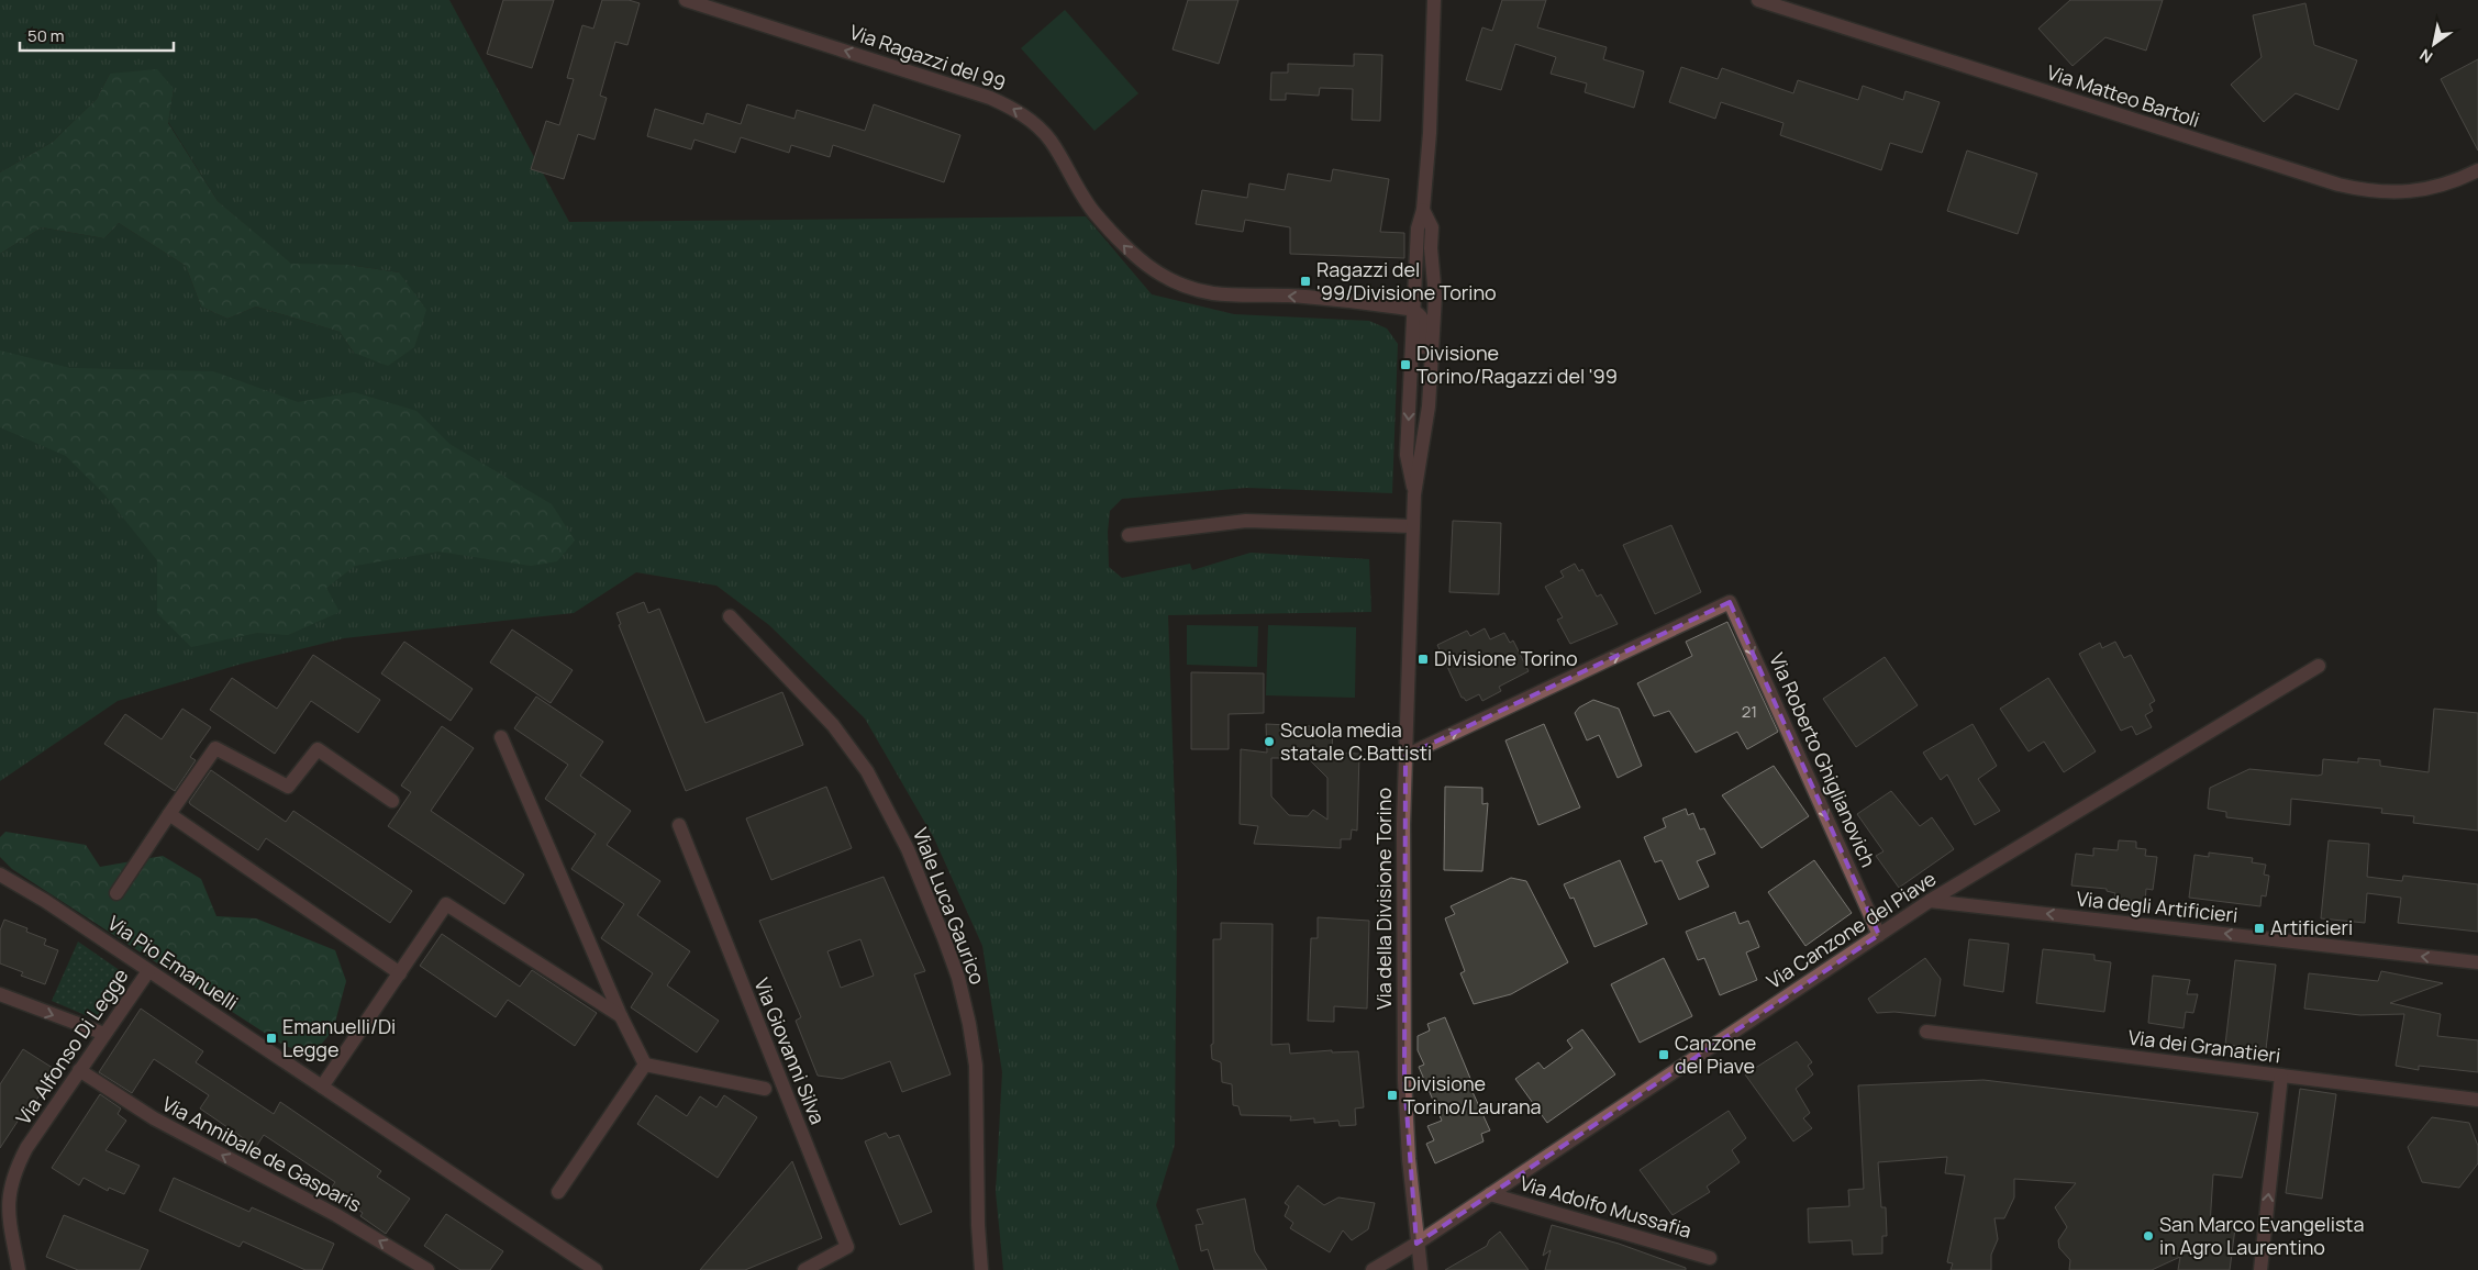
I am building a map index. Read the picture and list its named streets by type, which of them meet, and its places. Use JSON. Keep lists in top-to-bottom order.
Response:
{
  "streets": {
    "street": [
      "Via Ragazzi del 99",
      "Via Matteo Bartoli",
      "Via Roberto Ghiglianovich",
      "Via della Divisione Torino",
      "Viale Luca Gaurico",
      "Via degli Artificieri",
      "Via Canzone del Piave",
      "Via Pio Emanuelli",
      "Via Alfonso Di Legge",
      "Via dei Granatieri",
      "Via Giovanni Silva",
      "Via Annibale de Gasparis",
      "Via Adolfo Mussafia"
    ]
  },
  "crossings": [
    ["Via Ragazzi del 99", "Via della Divisione Torino"],
    ["Via Roberto Ghiglianovich", "Via della Divisione Torino"],
    ["Via Roberto Ghiglianovich", "Via Canzone del Piave"],
    ["Via della Divisione Torino", "Via Canzone del Piave"],
    ["Via degli Artificieri", "Via Canzone del Piave"],
    ["Via Canzone del Piave", "Via Adolfo Mussafia"],
    ["Via Pio Emanuelli", "Via Alfonso Di Legge"],
    ["Via Alfonso Di Legge", "Via Annibale de Gasparis"]
  ],
  "one_way": ["Via Ragazzi del 99", "Via degli Artificieri", "Via Annibale de Gasparis"],
  "places": {
    "transit": [
      "Ragazzi del '99/Divisione Torino",
      "Divisione Torino/Ragazzi del '99",
      "Divisione Torino",
      "Artificieri",
      "Emanuelli/Di Legge",
      "Canzone del Piave",
      "Divisione Torino/Laurana"
    ],
    "other": ["Scuola media statale C.Battisti", "San Marco Evangelista in Agro Laurentino"]
  },
  "house_numbers": ["21"],
  "scale_bar": "50 m",
  "north": "bottom left"
}
